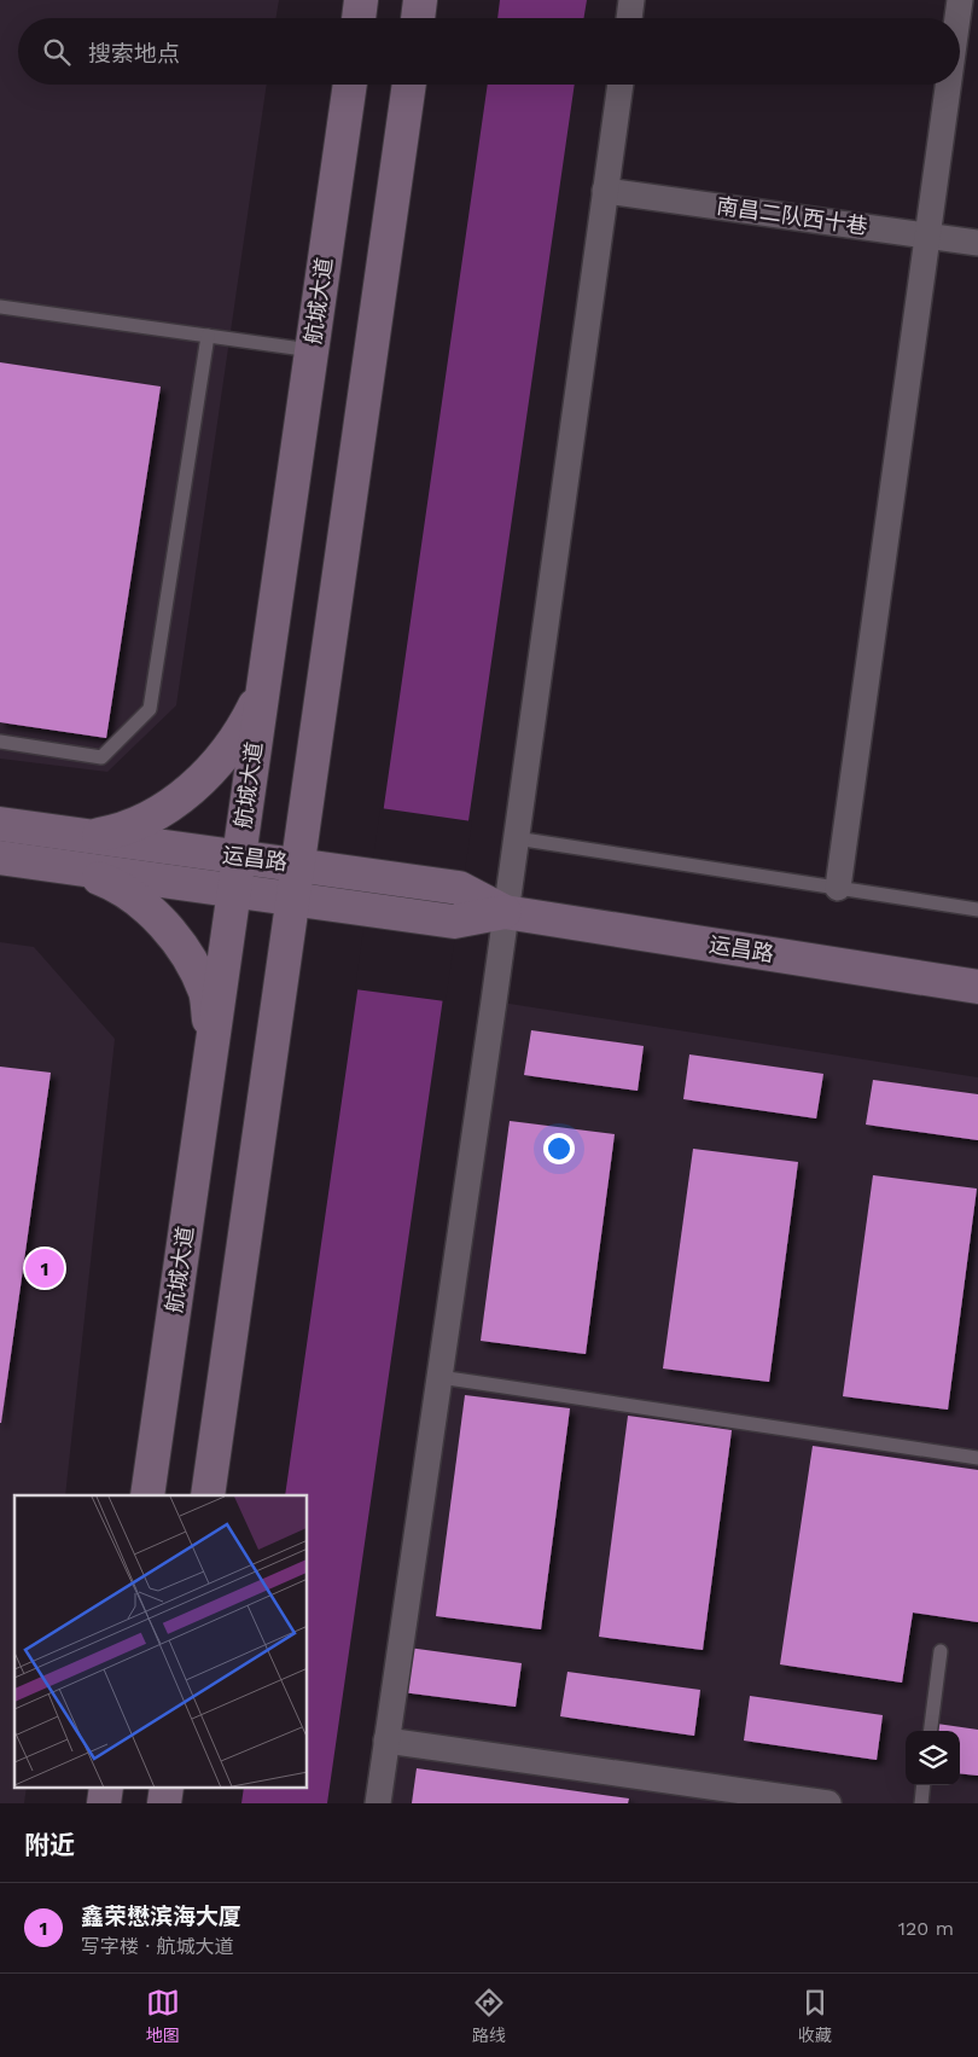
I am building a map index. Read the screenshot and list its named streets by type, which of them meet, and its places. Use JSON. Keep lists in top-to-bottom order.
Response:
{
  "streets": {
    "main road": ["航城大道", "运昌路"],
    "street": ["南昌二队西十巷"]
  },
  "crossings": [
    ["航城大道", "运昌路"]
  ],
  "page": {
    "search": "搜索地点",
    "pins": "1",
    "heading": "附近",
    "list": [
      {
        "mark": "1",
        "name": "鑫荣懋滨海大厦",
        "note": "写字楼 · 航城大道",
        "value": "120 m"
      }
    ],
    "nav": ["地图", "路线", "收藏"]
  }
}
